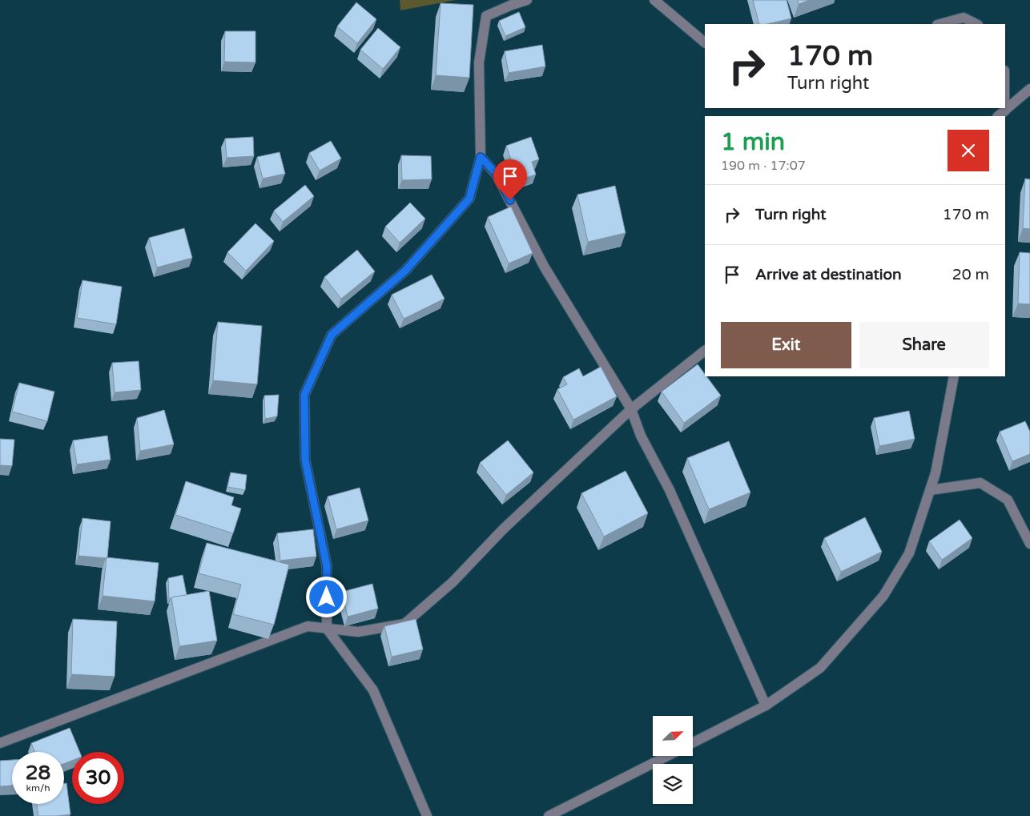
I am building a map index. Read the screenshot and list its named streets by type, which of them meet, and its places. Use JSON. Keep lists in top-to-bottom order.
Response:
{
  "north": "top right",
  "page": {
    "turn": ["170 m", "Turn right"],
    "heading": ["1 min", "190 m · 17:07"],
    "list": [
      {
        "name": "Turn right",
        "value": "170 m"
      },
      {
        "name": "Arrive at destination",
        "value": "20 m"
      }
    ],
    "buttons": ["Exit", "Share"],
    "speed": "28 km/h",
    "limit": "30"
  }
}
